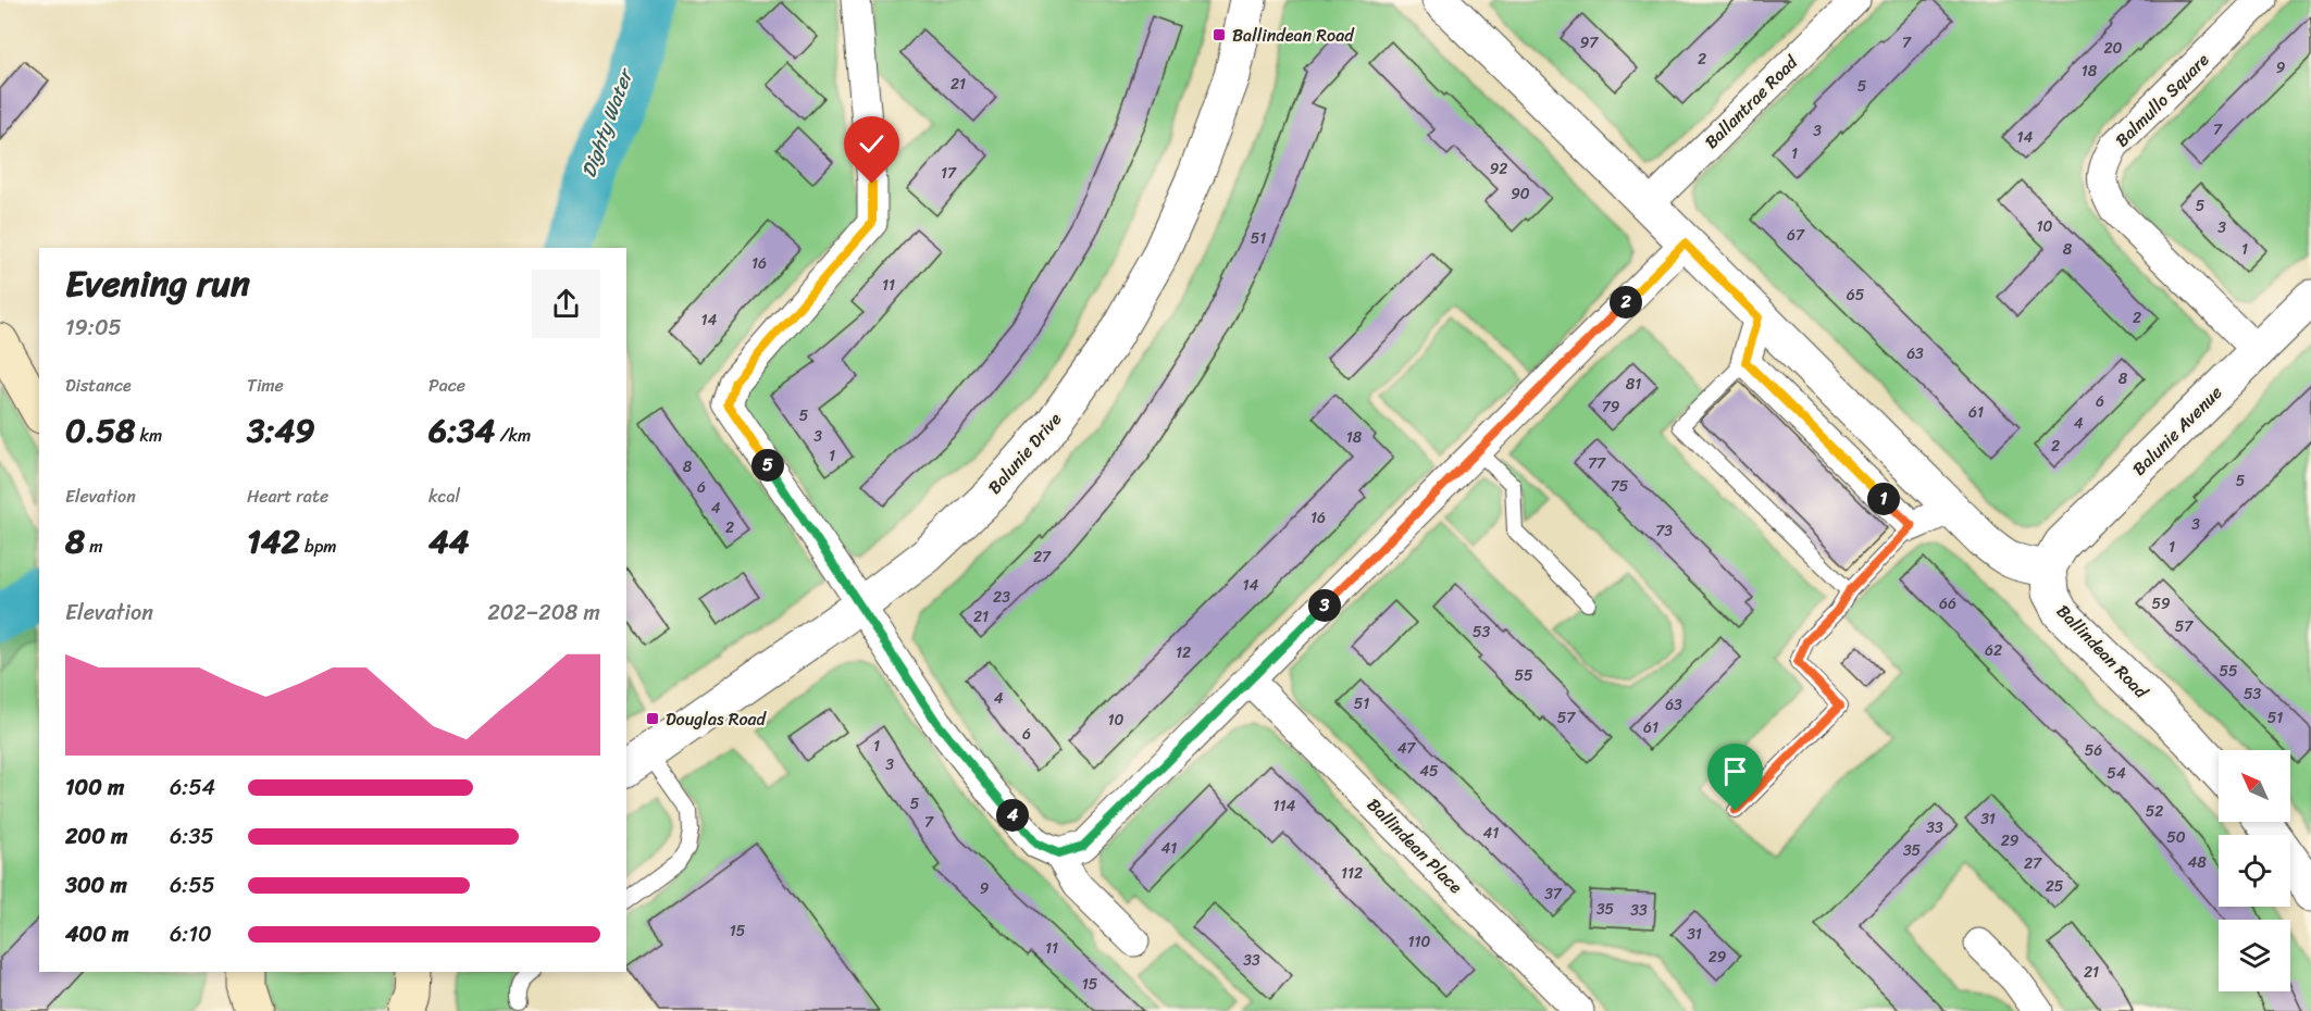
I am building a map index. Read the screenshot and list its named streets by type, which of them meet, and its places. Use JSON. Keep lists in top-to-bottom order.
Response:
{
  "streets": {
    "street": [
      "Balmullo Square",
      "Ballantrae Road",
      "Balunie Avenue",
      "Balunie Drive",
      "Ballindean Road",
      "Ballindean Place"
    ]
  },
  "crossings": [
    ["Balmullo Square", "Balunie Avenue"],
    ["Balunie Avenue", "Ballindean Road"]
  ],
  "water": ["Dighty Water"],
  "places": {
    "transit": ["Ballindean Road", "Douglas Road"]
  },
  "house_numbers": [
    "97",
    "7",
    "20",
    "2",
    "9",
    "18",
    "21",
    "5",
    "7",
    "3",
    "14",
    "1",
    "92",
    "17",
    "90",
    "5",
    "10",
    "3",
    "67",
    "51",
    "8",
    "1",
    "16",
    "11",
    "65",
    "2",
    "14",
    "63",
    "8",
    "81",
    "6",
    "79",
    "61",
    "5",
    "4",
    "3",
    "18",
    "2",
    "1",
    "77",
    "8",
    "5",
    "75",
    "6",
    "4",
    "16",
    "3",
    "2",
    "73",
    "1",
    "27",
    "14",
    "23",
    "66",
    "59",
    "21",
    "57",
    "53",
    "62",
    "12",
    "55",
    "55",
    "53",
    "4",
    "51",
    "63",
    "57",
    "51",
    "10",
    "61",
    "6",
    "1",
    "47",
    "56",
    "3",
    "45",
    "54",
    "5",
    "114",
    "52",
    "31",
    "7",
    "33",
    "41",
    "50",
    "29",
    "41",
    "35",
    "48",
    "27",
    "112",
    "25",
    "9",
    "37",
    "35",
    "33",
    "15",
    "31",
    "110",
    "11",
    "29",
    "33",
    "21",
    "15"
  ],
  "north": "top left",
  "page": {
    "heading": ["Evening run", "19:05"],
    "pins": [
      "2",
      "5",
      "1",
      "3",
      "4"
    ],
    "stats": [
      ["Distance", "0.58 km"],
      ["Time", "3:49"],
      ["Pace", "6:34 /km"],
      ["Elevation", "8 m"],
      ["Heart rate", "142 bpm"],
      ["kcal", "44"]
    ],
    "chart": ["Elevation", "202–208 m"],
    "list": [
      {
        "name": "100 m",
        "note": "6:54"
      },
      {
        "name": "200 m",
        "note": "6:35"
      },
      {
        "name": "300 m",
        "note": "6:55"
      },
      {
        "name": "400 m",
        "note": "6:10"
      }
    ]
  }
}
